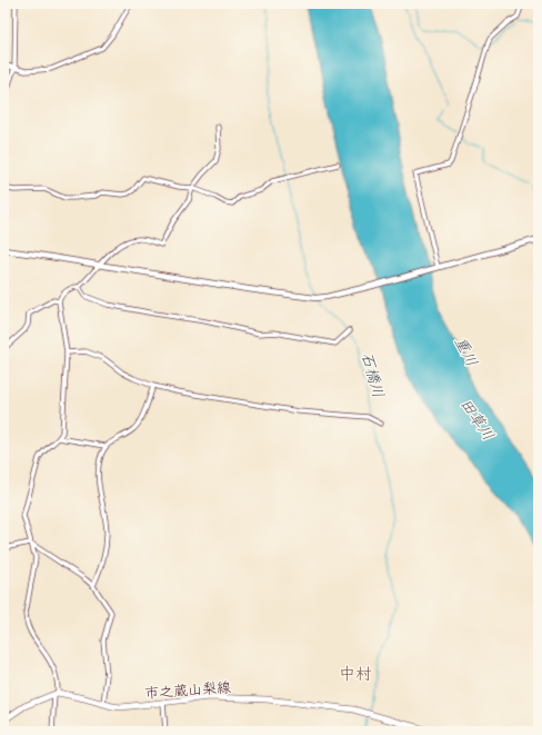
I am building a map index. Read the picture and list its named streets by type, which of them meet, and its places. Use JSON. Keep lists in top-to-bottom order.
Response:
{
  "streets": {
    "main road": ["市之蔵山梨線"]
  },
  "districts": ["中村"],
  "water": ["重川", "石橋川", "田草川"]
}
